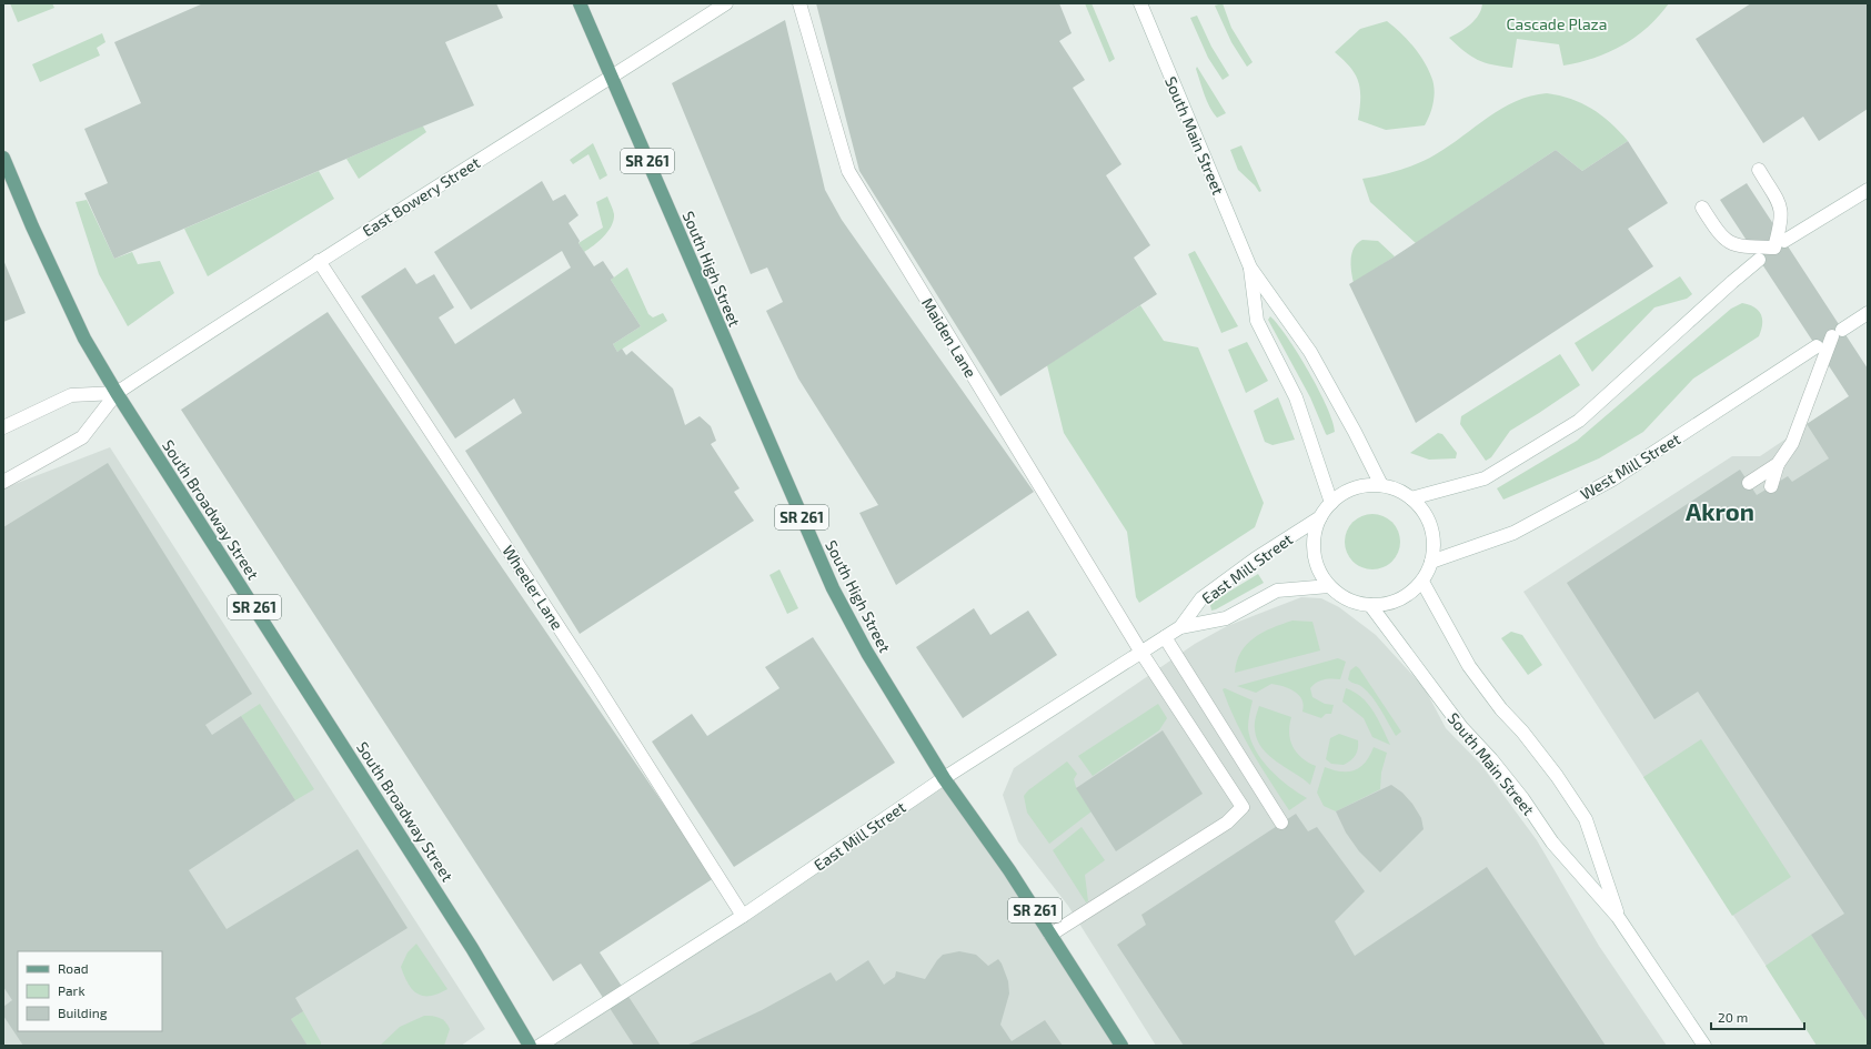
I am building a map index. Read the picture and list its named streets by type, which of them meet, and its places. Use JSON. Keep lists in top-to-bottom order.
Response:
{
  "streets": {
    "main road": ["SR 261", "South High Street", "South Broadway Street"],
    "street": [
      "South Main Street",
      "East Bowery Street",
      "Maiden Lane",
      "West Mill Street",
      "East Mill Street",
      "Wheeler Lane"
    ]
  },
  "crossings": [
    ["South Main Street", "West Mill Street"],
    ["South Main Street", "East Mill Street"],
    ["East Bowery Street", "South High Street"],
    ["East Bowery Street", "South Broadway Street"],
    ["East Bowery Street", "Wheeler Lane"],
    ["South High Street", "Maiden Lane"],
    ["South High Street", "East Mill Street"],
    ["Maiden Lane", "East Mill Street"],
    ["West Mill Street", "East Mill Street"],
    ["East Mill Street", "Wheeler Lane"]
  ],
  "districts": ["Akron"],
  "parks": ["Cascade Plaza"],
  "legend": ["Road", "Park", "Building"],
  "scale_bar": "20 m"
}
